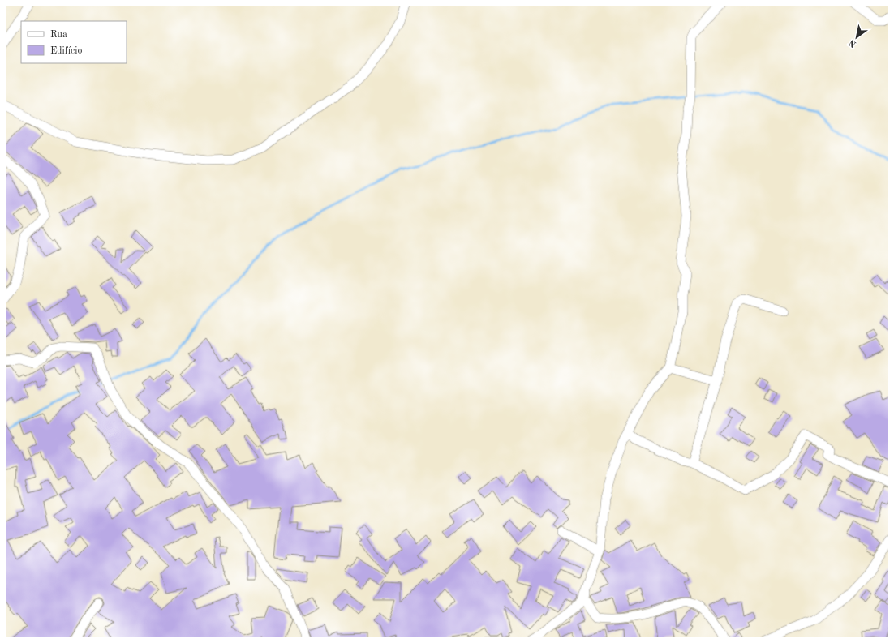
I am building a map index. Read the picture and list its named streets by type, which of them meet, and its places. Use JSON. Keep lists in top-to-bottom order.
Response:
{
  "legend": ["Rua", "Edifício"],
  "north": "bottom left"
}
